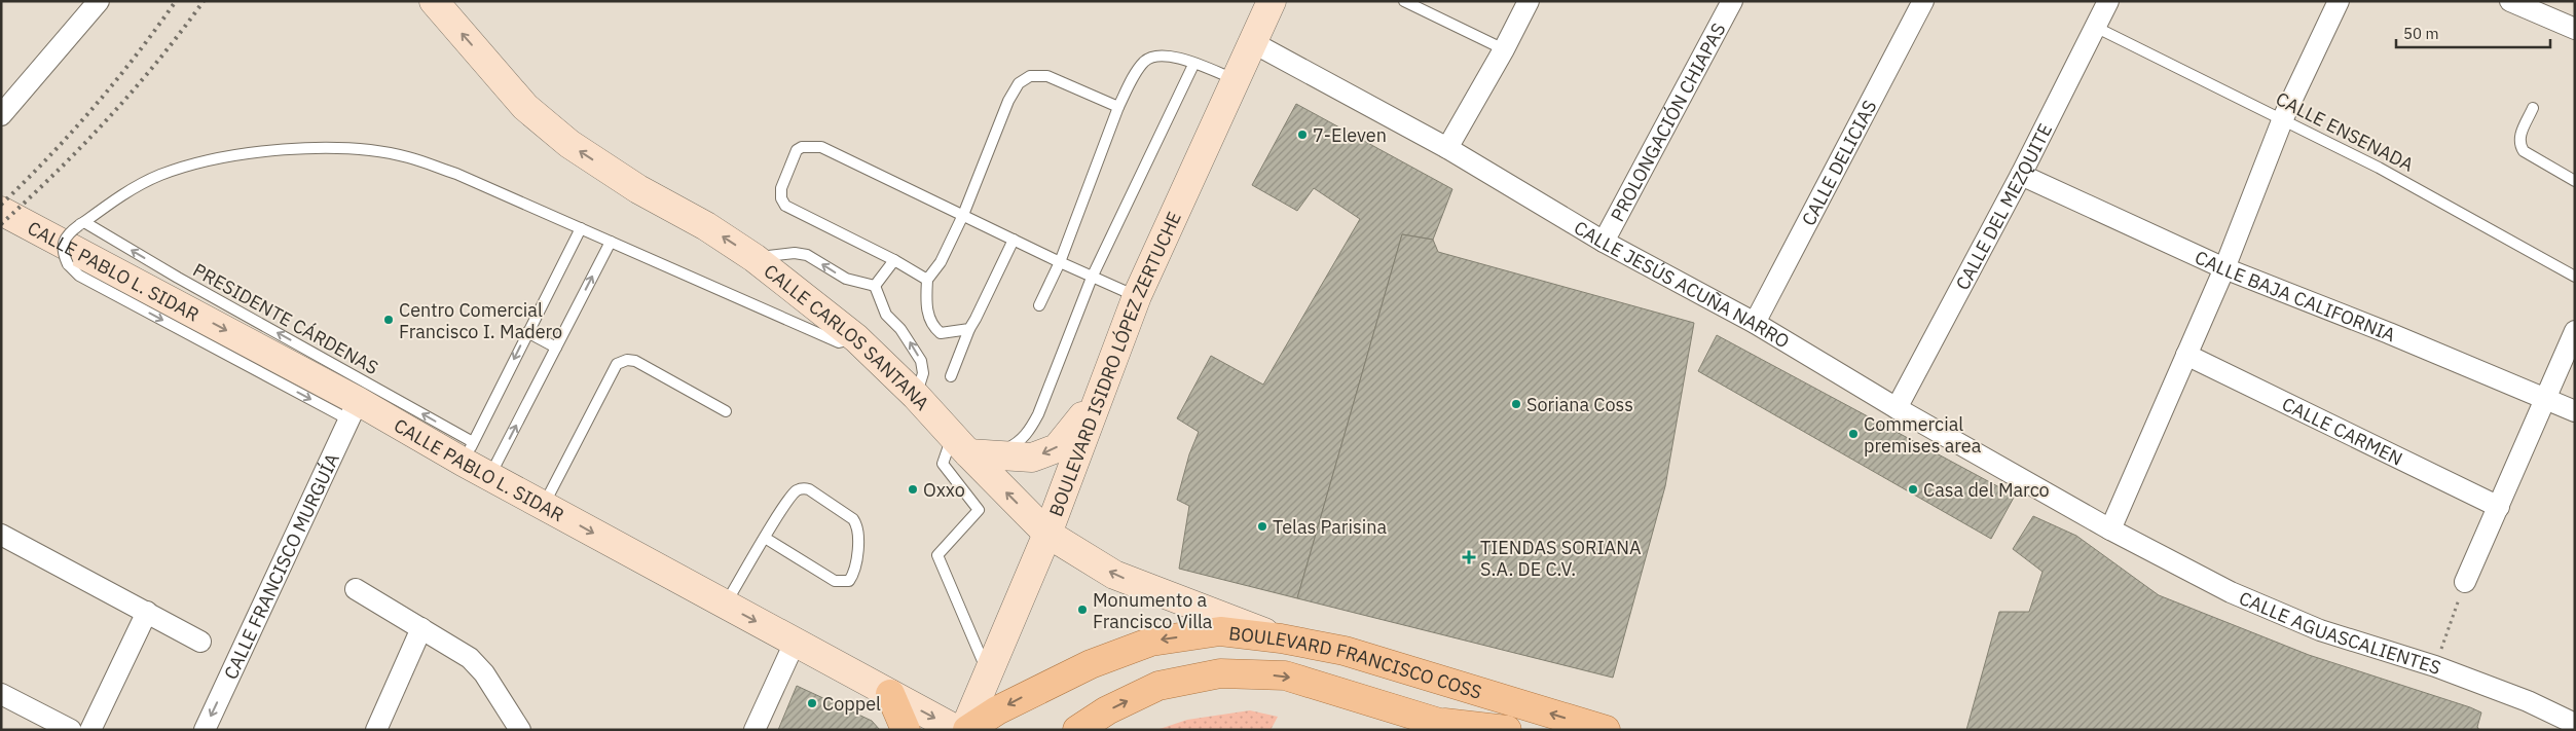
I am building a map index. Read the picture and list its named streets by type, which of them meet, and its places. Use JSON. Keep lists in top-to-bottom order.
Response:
{
  "streets": {
    "main road": ["BOULEVARD FRANCISCO COSS"],
    "street": [
      "PROLONGACIÓN CHIAPAS",
      "CALLE DELICIAS",
      "CALLE DEL MEZQUITE",
      "CALLE PABLO L. SIDAR",
      "CALLE JESÚS ACUÑA NARRO",
      "CALLE BAJA CALIFORNIA",
      "CALLE CARLOS SANTANA",
      "BOULEVARD ISIDRO LÓPEZ ZERTUCHE",
      "CALLE CARMEN",
      "CALLE FRANCISCO MURGUÍA",
      "CALLE AGUASCALIENTES"
    ],
    "lane": ["CALLE ENSENADA", "PRESIDENTE CÁRDENAS"]
  },
  "crossings": [
    ["PROLONGACIÓN CHIAPAS", "CALLE JESÚS ACUÑA NARRO"],
    ["CALLE ENSENADA", "CALLE DEL MEZQUITE"],
    ["CALLE DELICIAS", "CALLE JESÚS ACUÑA NARRO"],
    ["CALLE DEL MEZQUITE", "CALLE JESÚS ACUÑA NARRO"],
    ["CALLE DEL MEZQUITE", "CALLE BAJA CALIFORNIA"],
    ["CALLE PABLO L. SIDAR", "PRESIDENTE CÁRDENAS"],
    ["CALLE PABLO L. SIDAR", "CALLE FRANCISCO MURGUÍA"],
    ["CALLE JESÚS ACUÑA NARRO", "BOULEVARD ISIDRO LÓPEZ ZERTUCHE"],
    ["CALLE JESÚS ACUÑA NARRO", "CALLE AGUASCALIENTES"],
    ["CALLE CARLOS SANTANA", "BOULEVARD ISIDRO LÓPEZ ZERTUCHE"],
    ["CALLE CARLOS SANTANA", "BOULEVARD FRANCISCO COSS"],
    ["BOULEVARD ISIDRO LÓPEZ ZERTUCHE", "BOULEVARD FRANCISCO COSS"]
  ],
  "one_way": ["CALLE PABLO L. SIDAR", "PRESIDENTE CÁRDENAS", "CALLE CARLOS SANTANA"],
  "places": {
    "other": [
      "7-Eleven",
      "Centro Comercial Francisco I. Madero",
      "Soriana Coss",
      "Commercial premises area",
      "Oxxo",
      "Casa del Marco",
      "Telas Parisina",
      "Monumento a Francisco Villa",
      "Coppel"
    ],
    "health": ["TIENDAS SORIANA S.A. DE C.V."]
  },
  "scale_bar": "50 m"
}
